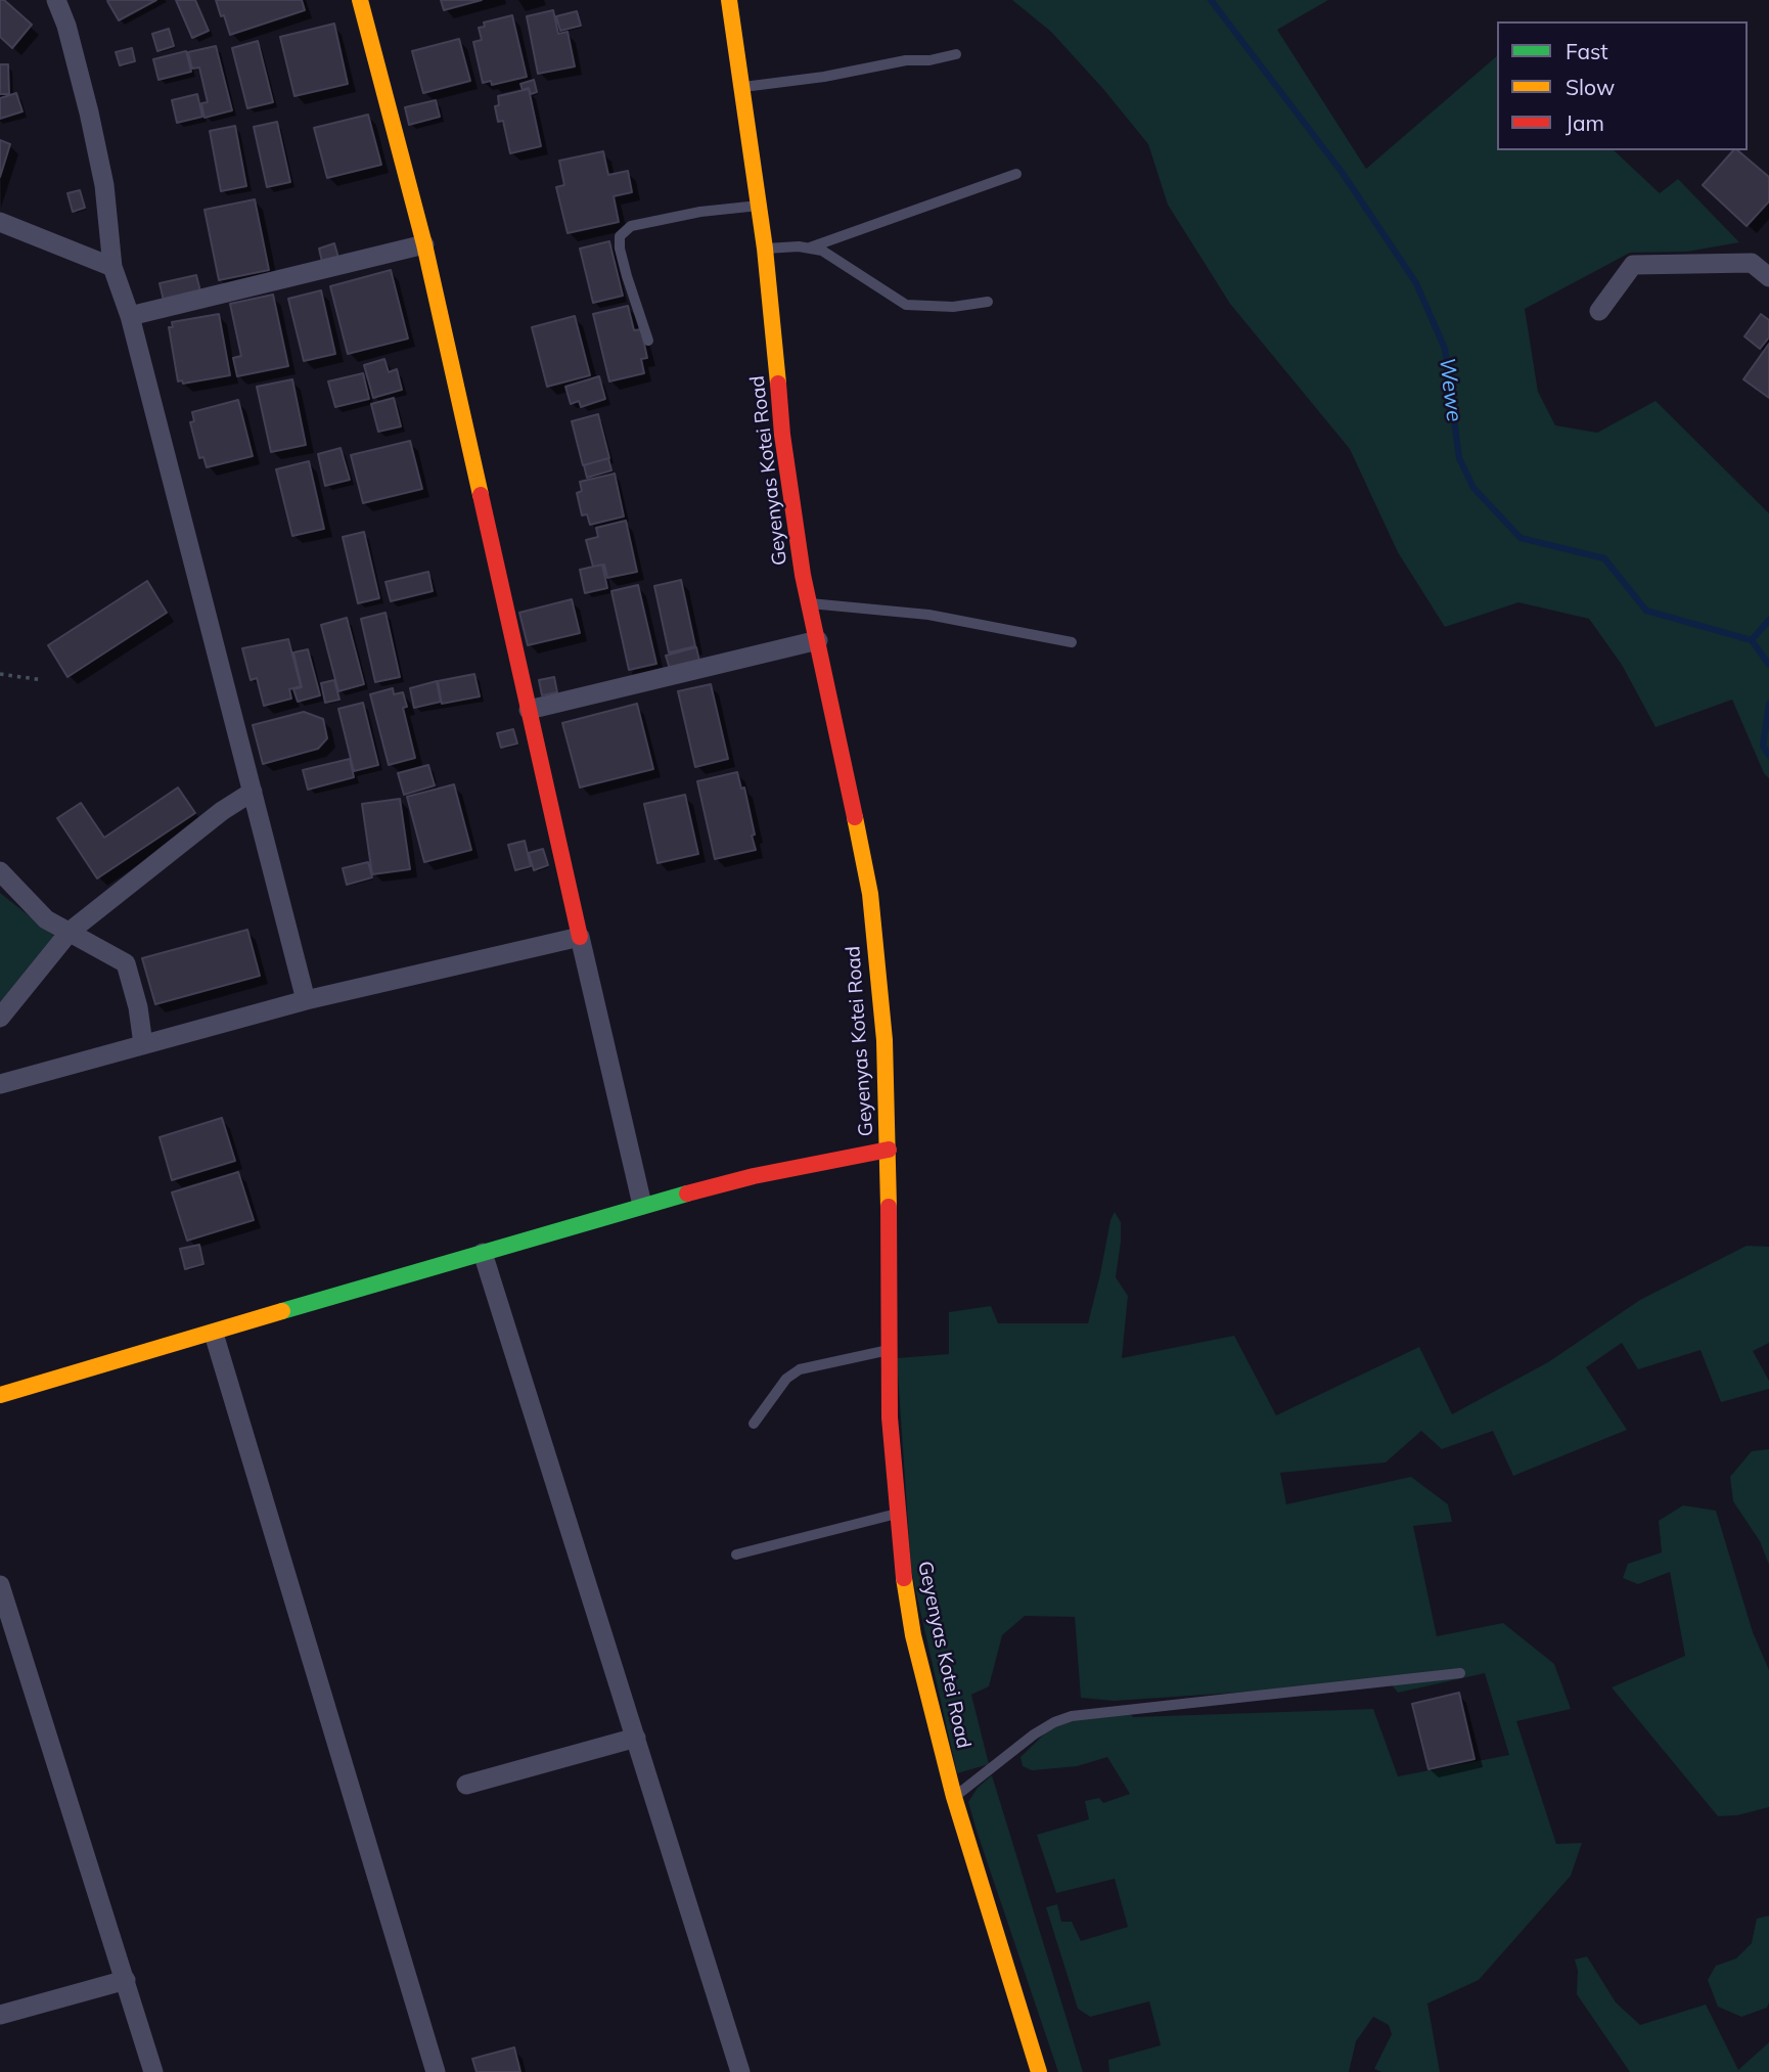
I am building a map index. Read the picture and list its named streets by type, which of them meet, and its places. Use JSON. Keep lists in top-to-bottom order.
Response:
{
  "streets": {
    "street": ["Geyenyas Kotei Road"]
  },
  "water": ["Wewe"],
  "legend": ["Fast", "Slow", "Jam"]
}
